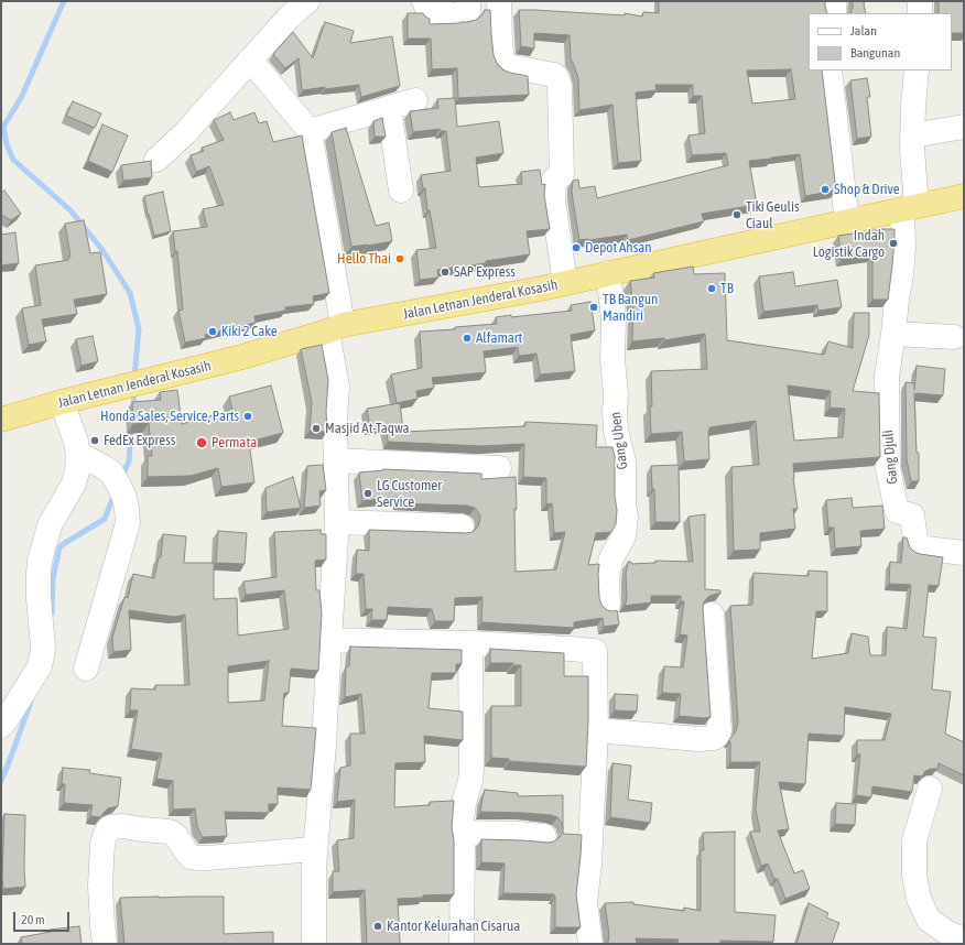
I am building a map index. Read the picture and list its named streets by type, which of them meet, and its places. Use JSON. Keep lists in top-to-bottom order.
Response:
{
  "streets": {
    "highway": ["Jalan Letnan Jenderal Kosasih"],
    "street": ["Gang Uben", "Gang Djuli"]
  },
  "crossings": [
    ["Jalan Letnan Jenderal Kosasih", "Gang Uben"],
    ["Jalan Letnan Jenderal Kosasih", "Gang Djuli"]
  ],
  "places": [
    "Shop & Drive",
    "Tiki Geulis Ciaul",
    "Indah Logistik Cargo",
    "Depot Ahsan",
    "Hello Thai",
    "SAP Express",
    "TB",
    "TB Bangun Mandiri",
    "Kiki 2 Cake",
    "Alfamart",
    "Honda Sales, Service, Parts",
    "Masjid At-Taqwa",
    "FedEx Express",
    "Permata",
    "LG Customer Service",
    "Kantor Kelurahan Cisarua"
  ],
  "legend": ["Jalan", "Bangunan"],
  "scale_bar": "20 m"
}
